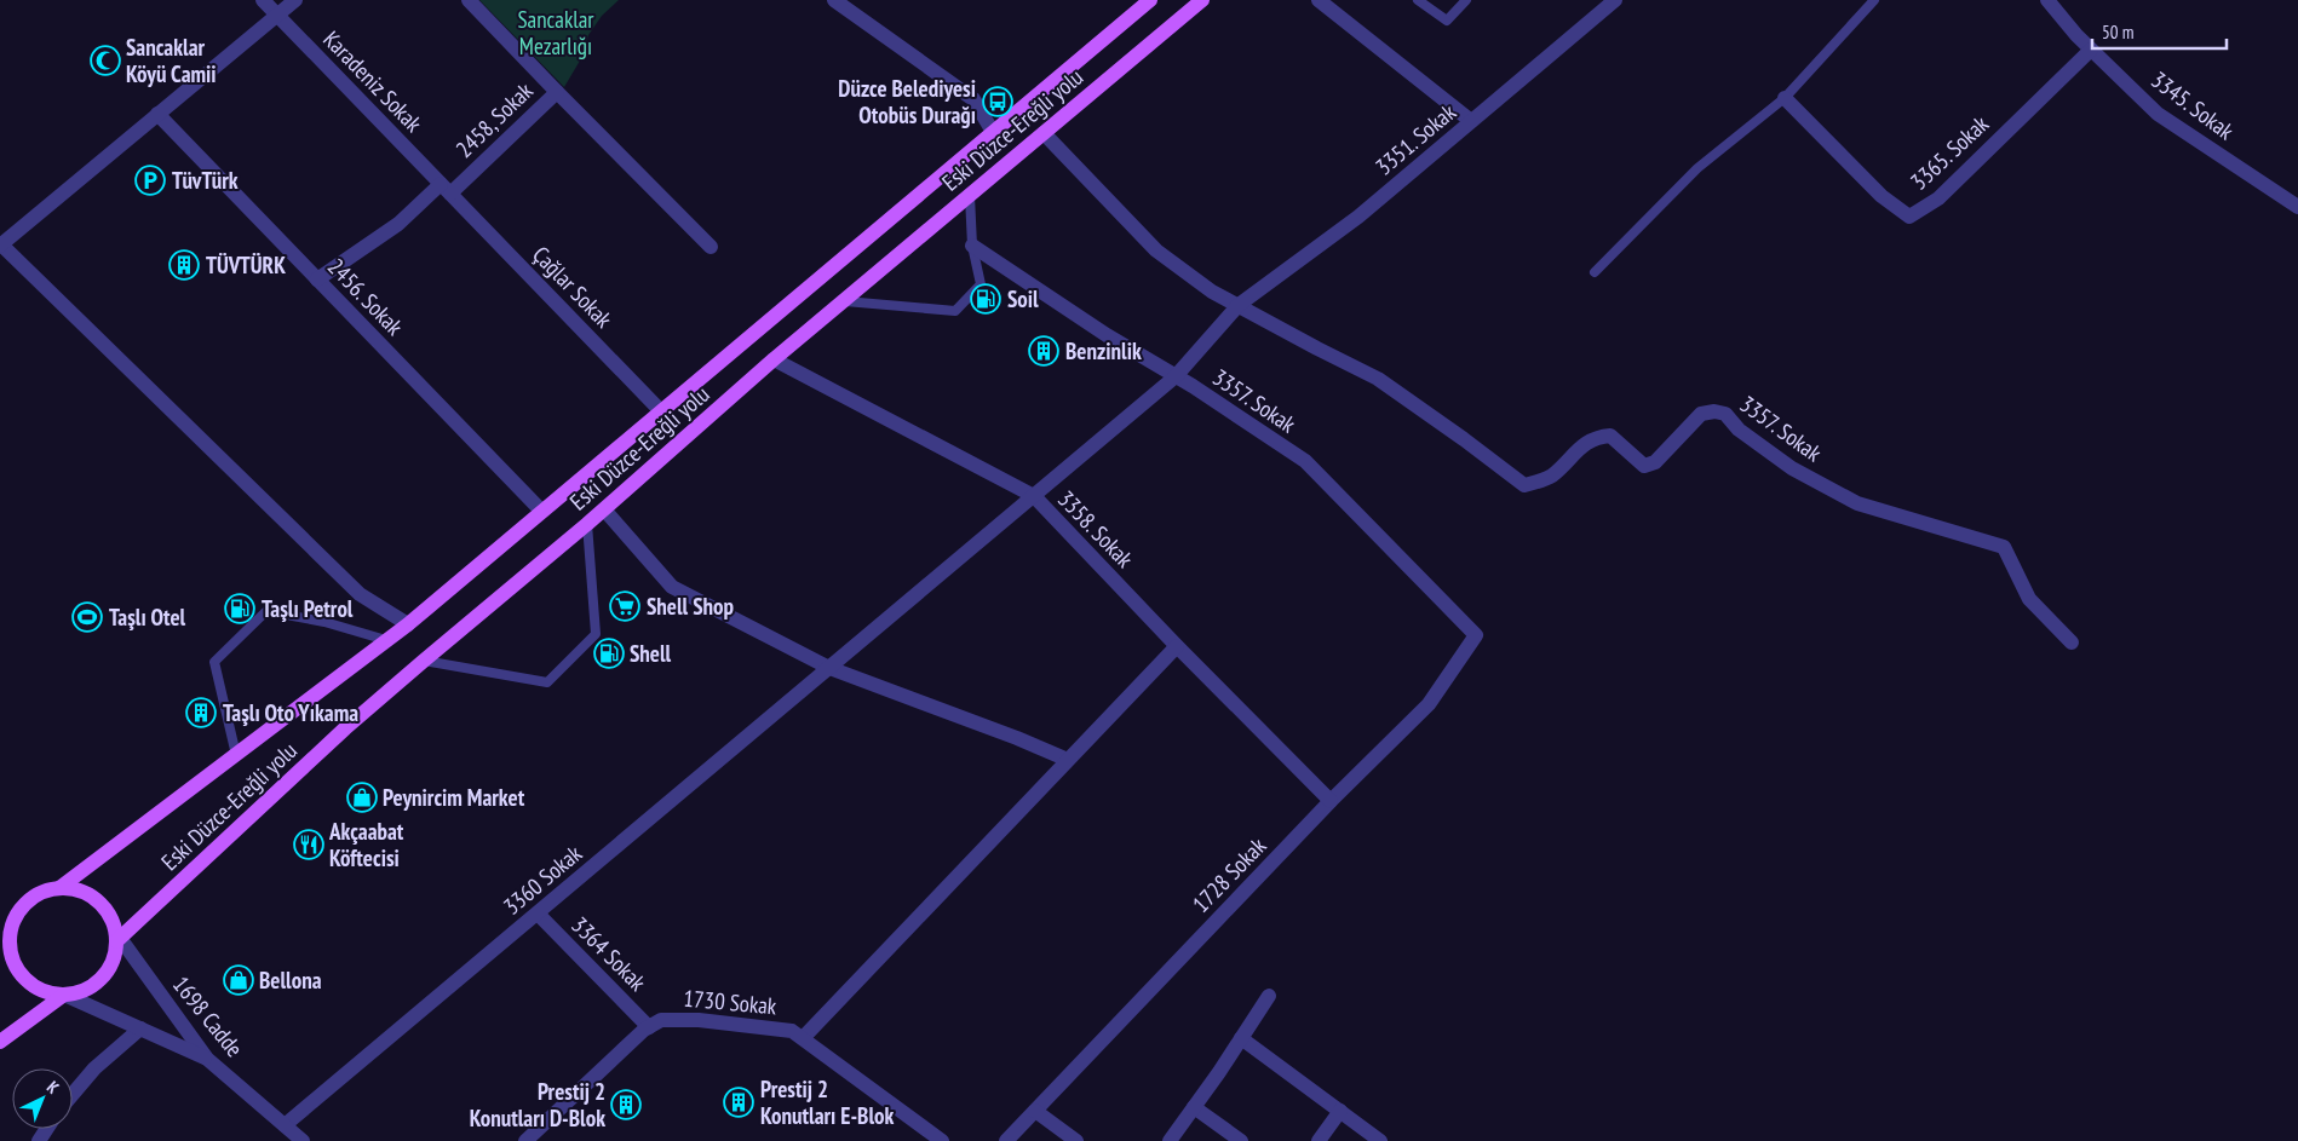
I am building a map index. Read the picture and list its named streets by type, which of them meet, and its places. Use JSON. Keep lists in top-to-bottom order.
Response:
{
  "streets": {
    "main road": ["Eski Düzce-Ereğli yolu"],
    "street": [
      "Karadeniz Sokak",
      "3345. Sokak",
      "2458, Sokak",
      "3351. Sokak",
      "3365. Sokak",
      "Çağlar Sokak",
      "2456. Sokak",
      "3357. Sokak",
      "3358. Sokak",
      "1728 Sokak",
      "3360 Sokak",
      "3364 Sokak",
      "1730 Sokak",
      "1698 Cadde"
    ]
  },
  "crossings": [
    ["Karadeniz Sokak", "2458, Sokak"],
    ["Karadeniz Sokak", "Çağlar Sokak"],
    ["3345. Sokak", "3365. Sokak"],
    ["2458, Sokak", "Çağlar Sokak"],
    ["2458, Sokak", "2456. Sokak"],
    ["Eski Düzce-Ereğli yolu", "Çağlar Sokak"],
    ["Eski Düzce-Ereğli yolu", "2456. Sokak"],
    ["Eski Düzce-Ereğli yolu", "3358. Sokak"],
    ["Eski Düzce-Ereğli yolu", "1698 Cadde"],
    ["3351. Sokak", "3357. Sokak"],
    ["3351. Sokak", "3358. Sokak"],
    ["3351. Sokak", "3360 Sokak"],
    ["3357. Sokak", "1728 Sokak"],
    ["3358. Sokak", "1728 Sokak"],
    ["3358. Sokak", "3360 Sokak"],
    ["3360 Sokak", "3364 Sokak"],
    ["3360 Sokak", "1698 Cadde"],
    ["3364 Sokak", "1730 Sokak"]
  ],
  "parks": ["Sancaklar Mezarlığı"],
  "places": {
    "mosque": ["Sancaklar Köyü Camii"],
    "bus stop": ["Düzce Belediyesi Otobüs Durağı"],
    "parking": ["TüvTürk"],
    "building": [
      "TÜVTÜRK",
      "Benzinlik",
      "Taşlı Oto Yıkama",
      "Prestij 2 Konutları E-Blok",
      "Prestij 2 Konutları D-Blok"
    ],
    "fuel station": ["Soil", "Taşlı Petrol", "Shell"],
    "supermarket": ["Shell Shop"],
    "sports": ["Taşlı Otel"],
    "shop": ["Peynircim Market", "Bellona"],
    "restaurant": ["Akçaabat Köftecisi"]
  },
  "scale_bar": "50 m",
  "north": "top right"
}
